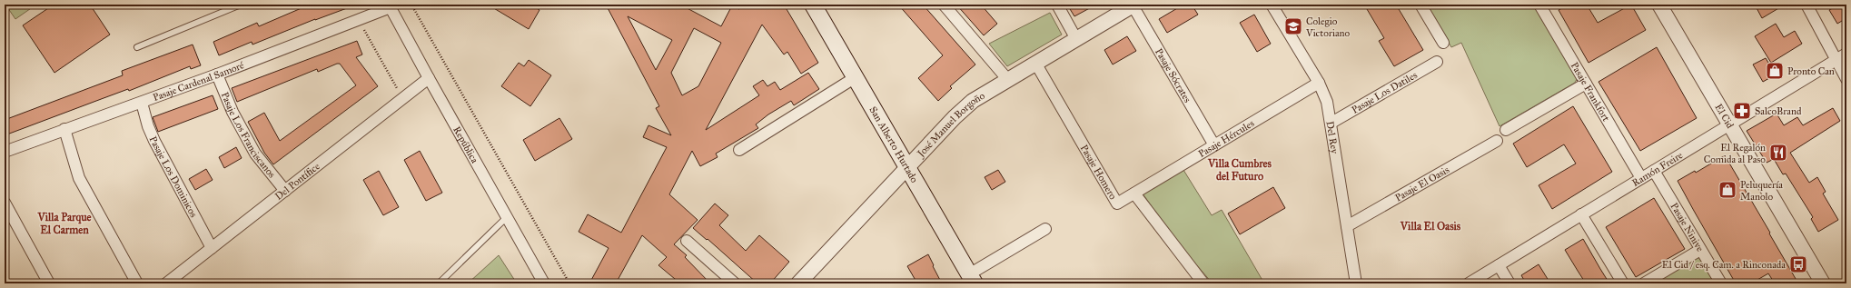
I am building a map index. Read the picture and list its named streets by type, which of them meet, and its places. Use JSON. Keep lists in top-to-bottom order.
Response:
{
  "streets": {
    "main road": ["San Alberto Hurtado"],
    "street": [
      "Pasaje Sócrates",
      "Pasaje Cardenal Samoré",
      "Pasaje Frankfort",
      "Pasaje Los Datiles",
      "El Cid",
      "José Manuel Borgoño",
      "Pasaje Los Franciscanos",
      "Del Rey",
      "Pasaje Hércules",
      "República",
      "Ramón Freire",
      "Pasaje Homero",
      "Pasaje Los Dominicos",
      "Del Pontífice",
      "Pasaje El Oasis",
      "Pasaje Ninive"
    ]
  },
  "crossings": [
    ["Pasaje Sócrates", "José Manuel Borgoño"],
    ["Pasaje Sócrates", "Pasaje Hércules"],
    ["Pasaje Cardenal Samoré", "Pasaje Los Franciscanos"],
    ["Pasaje Cardenal Samoré", "República"],
    ["Pasaje Cardenal Samoré", "Pasaje Los Dominicos"],
    ["Pasaje Frankfort", "Ramón Freire"],
    ["Pasaje Los Datiles", "Del Rey"],
    ["El Cid", "Ramón Freire"],
    ["José Manuel Borgoño", "San Alberto Hurtado"],
    ["José Manuel Borgoño", "Pasaje Homero"],
    ["Pasaje Los Franciscanos", "Del Pontífice"],
    ["Del Rey", "Pasaje Hércules"],
    ["Del Rey", "Pasaje El Oasis"],
    ["Pasaje Hércules", "Pasaje Homero"],
    ["República", "Del Pontífice"],
    ["Ramón Freire", "Pasaje Ninive"],
    ["Pasaje Los Dominicos", "Del Pontífice"]
  ],
  "districts": ["Villa Cumbres del Futuro", "Villa Parque El Carmen", "Villa El Oasis"],
  "places": {
    "school or university": ["Colegio Victoriano"],
    "shop": ["Pronto Can", "Peluquería Manolo"],
    "pharmacy": ["SalcoBrand"],
    "restaurant": ["El Regalón Comida al Paso"],
    "bus stop": ["El Cid / esq. Cam. a Rinconada"]
  }
}
